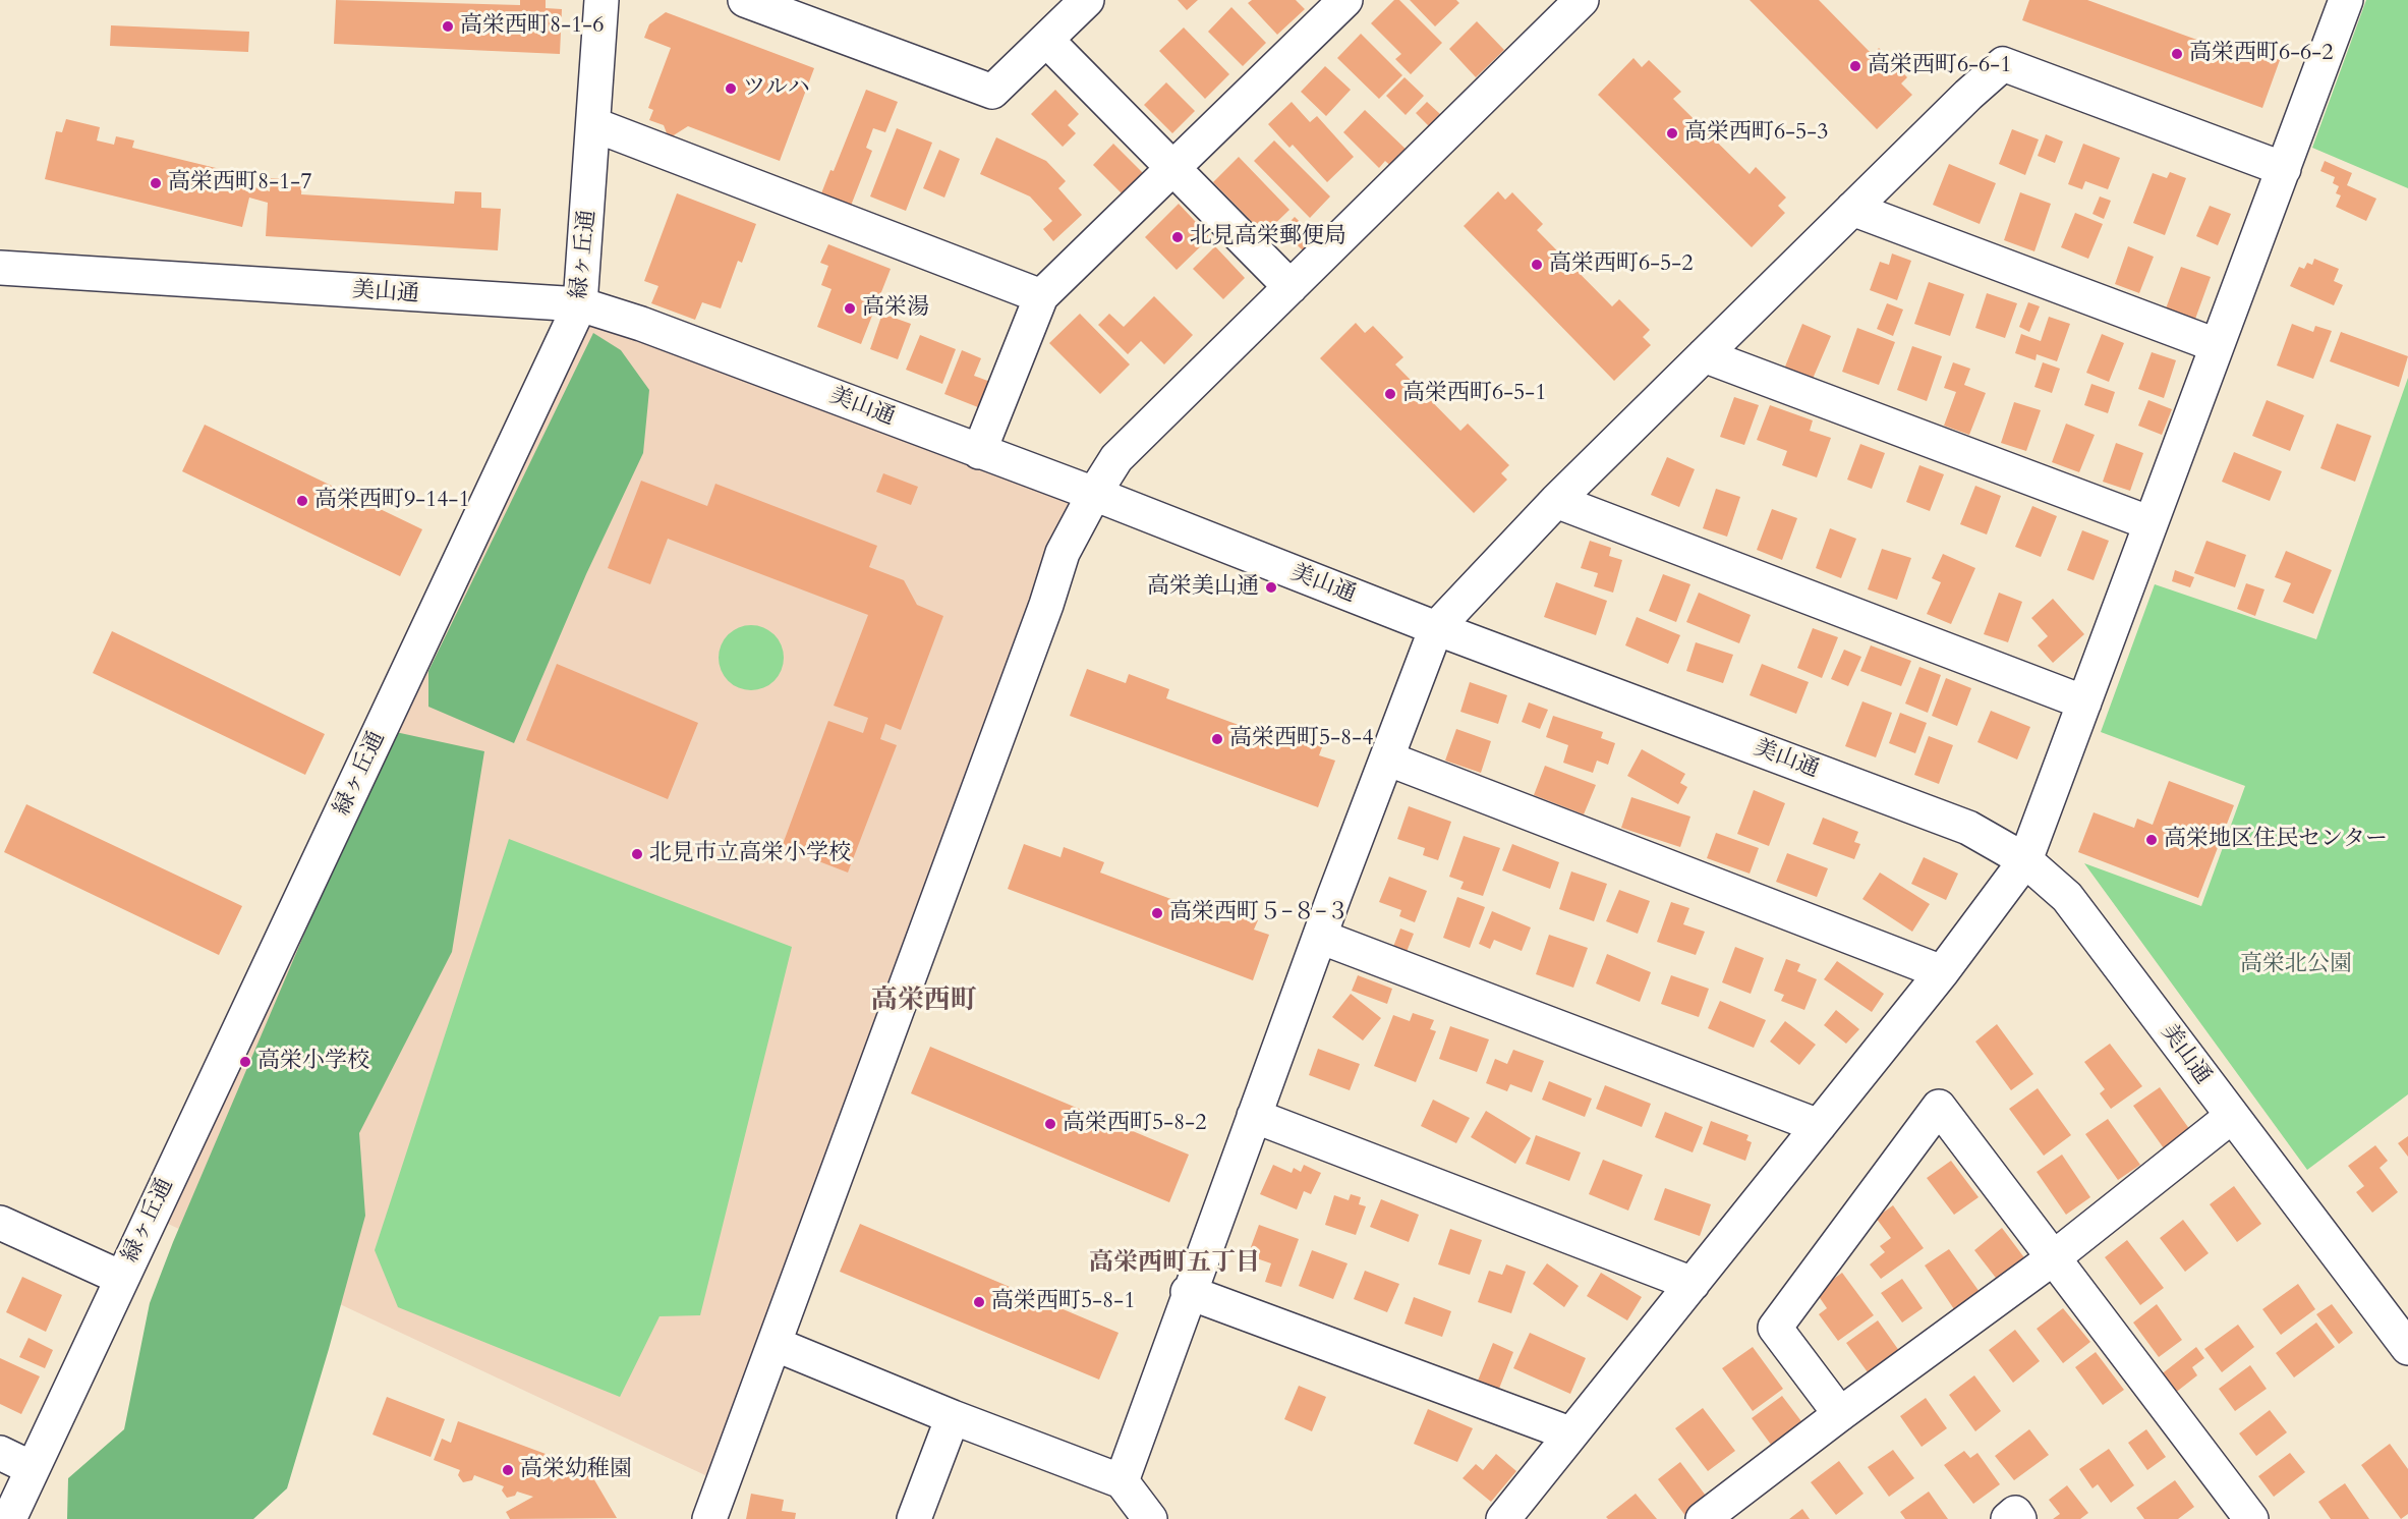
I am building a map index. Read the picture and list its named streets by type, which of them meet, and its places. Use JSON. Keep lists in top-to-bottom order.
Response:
{
  "streets": {
    "street": ["緑ヶ丘通", "美山通"]
  },
  "crossings": [
    ["緑ヶ丘通", "美山通"]
  ],
  "districts": ["高栄西町", "高栄西町五丁目"],
  "parks": ["高栄北公園"],
  "places": [
    "高栄西町8-1-6",
    "高栄西町6-6-2",
    "高栄西町6-6-1",
    "ツルハ",
    "高栄西町6-5-3",
    "高栄西町8-1-7",
    "北見高栄郵便局",
    "高栄西町6-5-2",
    "高栄湯",
    "高栄西町6-5-1",
    "高栄西町9-14-1",
    "高栄美山通",
    "高栄西町5-8-4",
    "高栄地区住民センター",
    "北見市立高栄小学校",
    "高栄西町５−８−３",
    "高栄小学校",
    "高栄西町5-8-2",
    "高栄西町5-8-1",
    "高栄幼稚園"
  ]
}
